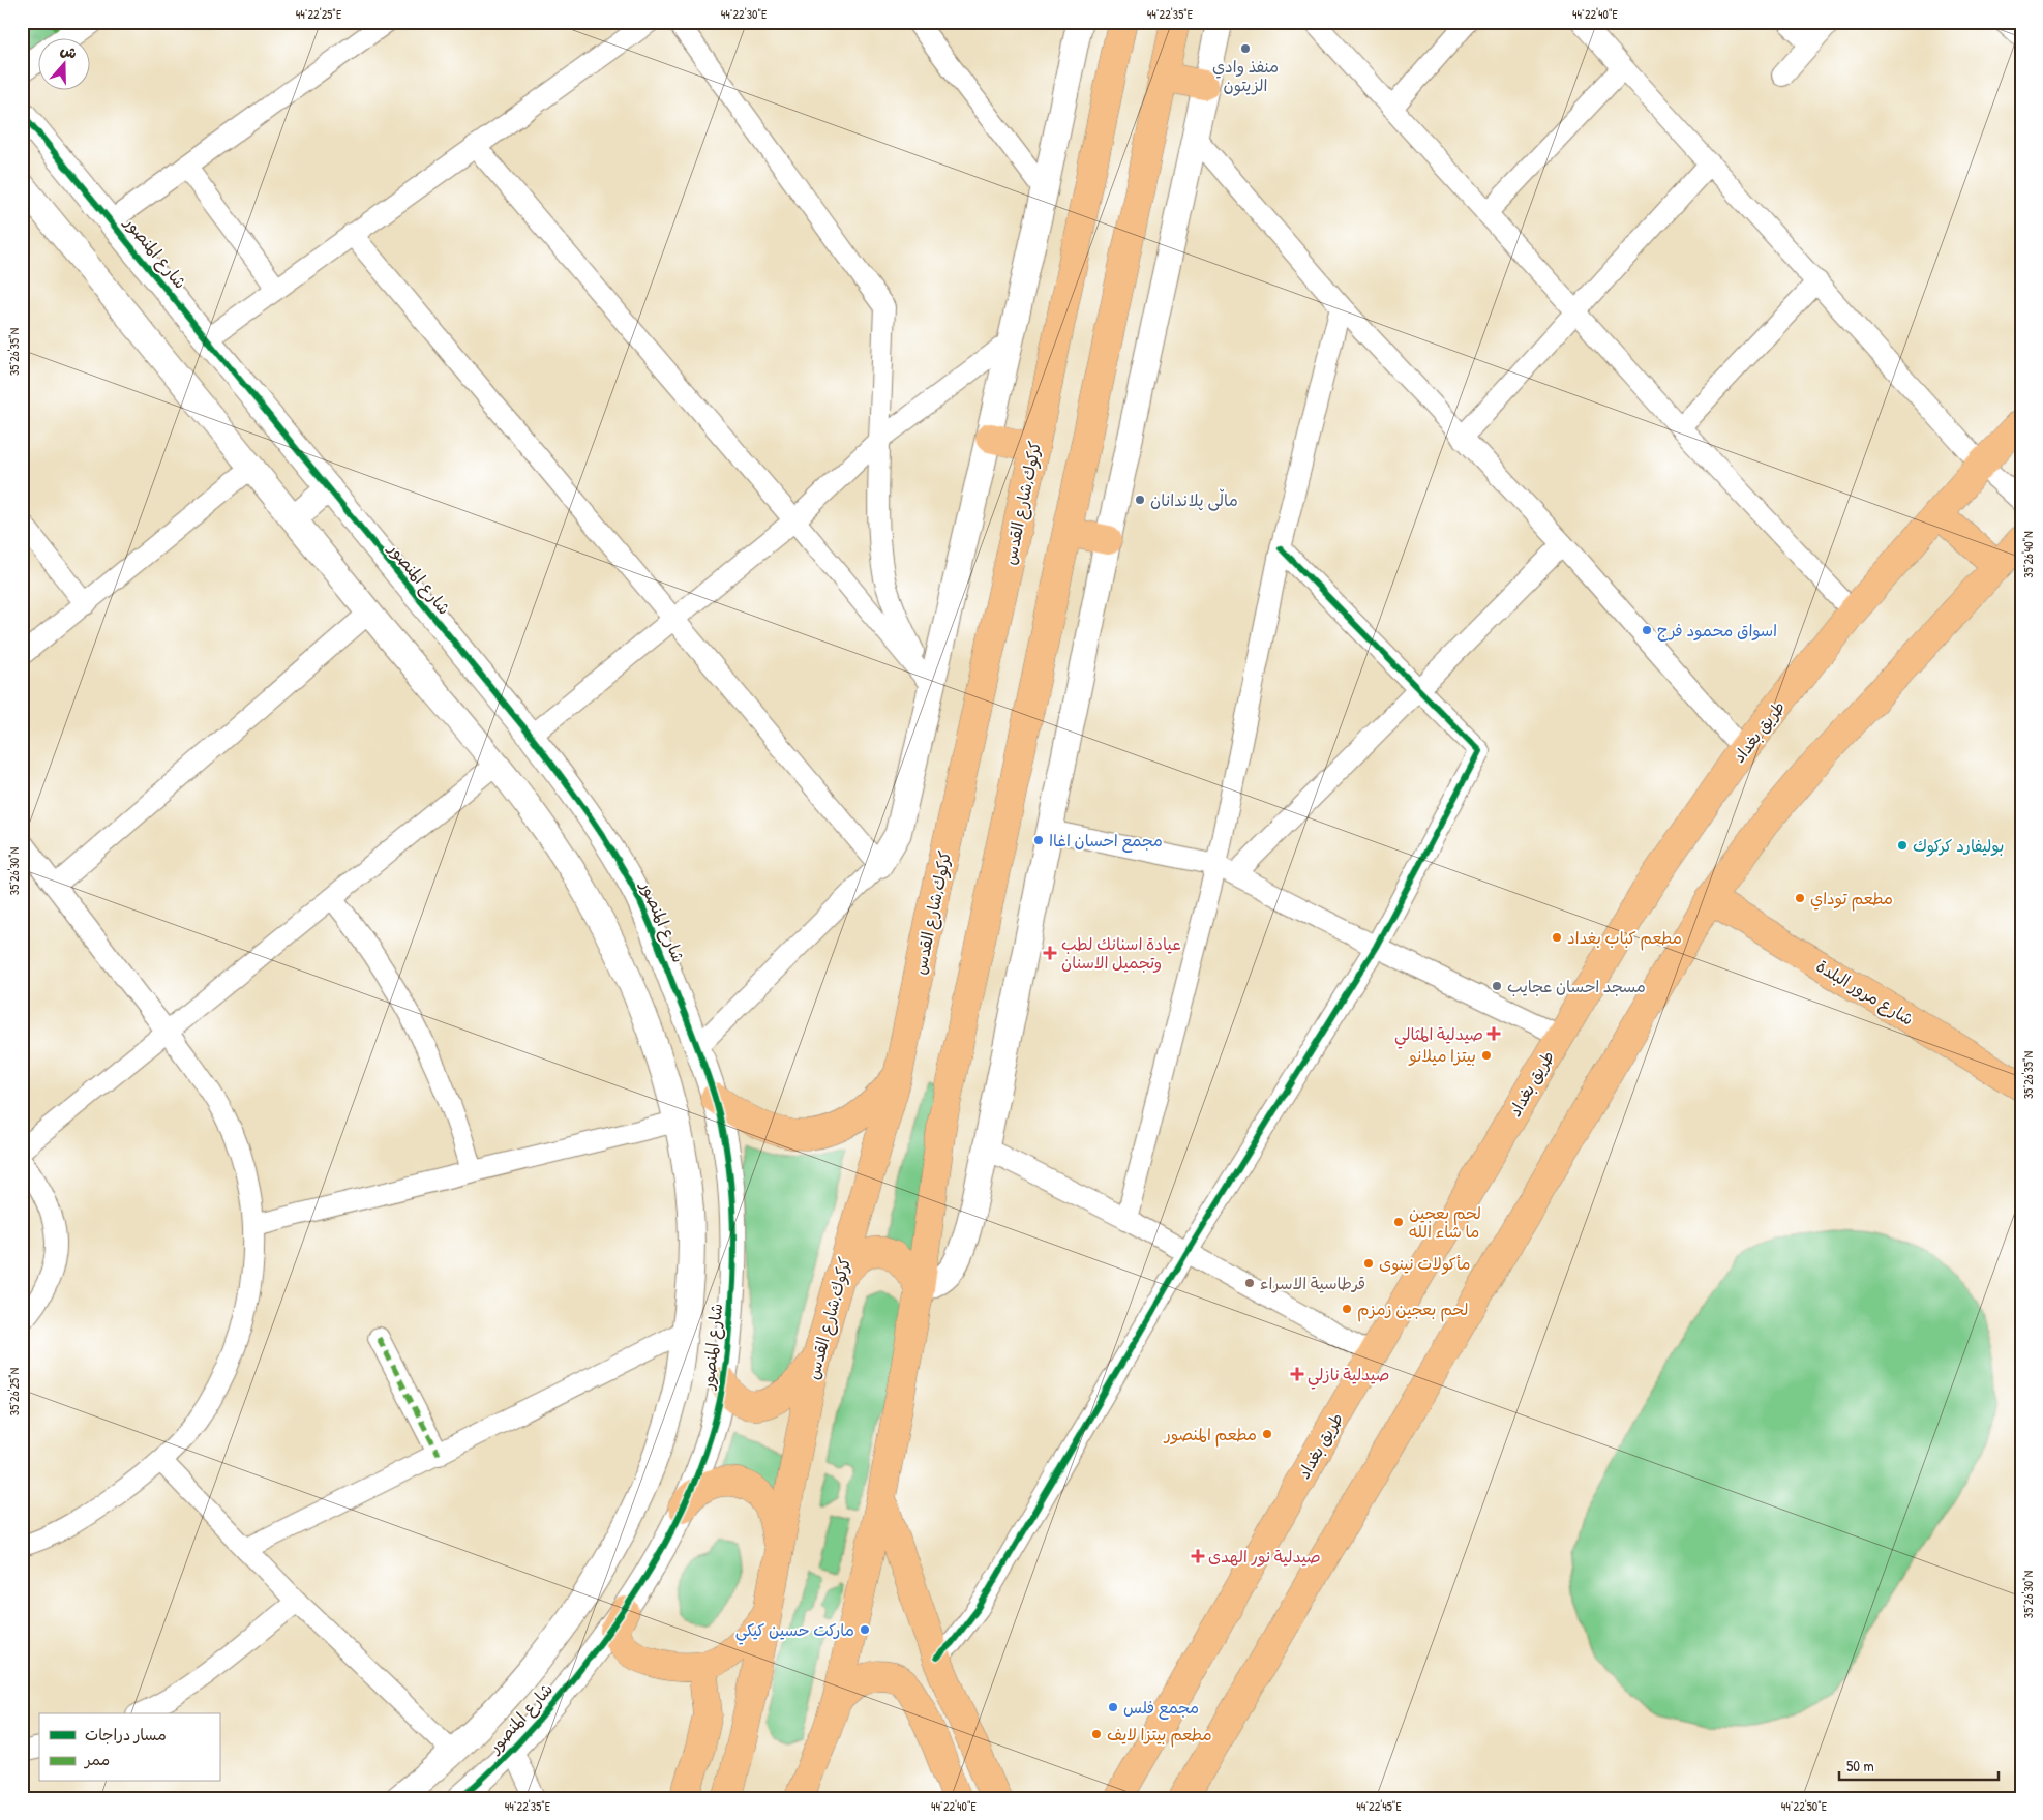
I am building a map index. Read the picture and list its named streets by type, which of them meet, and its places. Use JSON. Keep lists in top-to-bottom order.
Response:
{
  "streets": {
    "main road": ["كركوك,شارع القدس", "طريق بغداد", "شارع مرور البلدة"],
    "street": ["شارع المنصور"]
  },
  "crossings": [
    ["شارع المنصور", "كركوك,شارع القدس"]
  ],
  "places": {
    "other": [
      "منفذ وادي الزيتون",
      "ماڵی پلاندانان",
      "اسواق محمود فرج",
      "مجمع احسان اغاا",
      "بوليفارد كركوك",
      "مطعم توداي",
      "مطعم كباب بغداد",
      "مسجد احسان عجايب",
      "بيتزا ميلانو",
      "لحم بعجين ما شاء الله",
      "مأكولات نينوى",
      "قرطاسية الاسراء",
      "لحم بعجين زمزم",
      "مطعم المنصور",
      "ماركت حسين كيكي",
      "مجمع فلس",
      "مطعم بيتزا لايف"
    ],
    "health": [
      "عيادة اسنانك لطب وتجميل الاسنان",
      "صيدلية المثالي",
      "صيدلية نازلي",
      "صيدلية نور الهدى"
    ]
  },
  "legend": ["مسار دراجات", "ممر"],
  "scale_bar": "50 m",
  "north": "top",
  "coordinates": [
    "44°22'25\"E",
    "44°22'30\"E",
    "44°22'35\"E",
    "44°22'40\"E",
    "35°26'35\"N",
    "35°26'40\"N",
    "35°26'30\"N",
    "35°26'25\"N",
    "44°22'45\"E",
    "44°22'50\"E"
  ]
}
